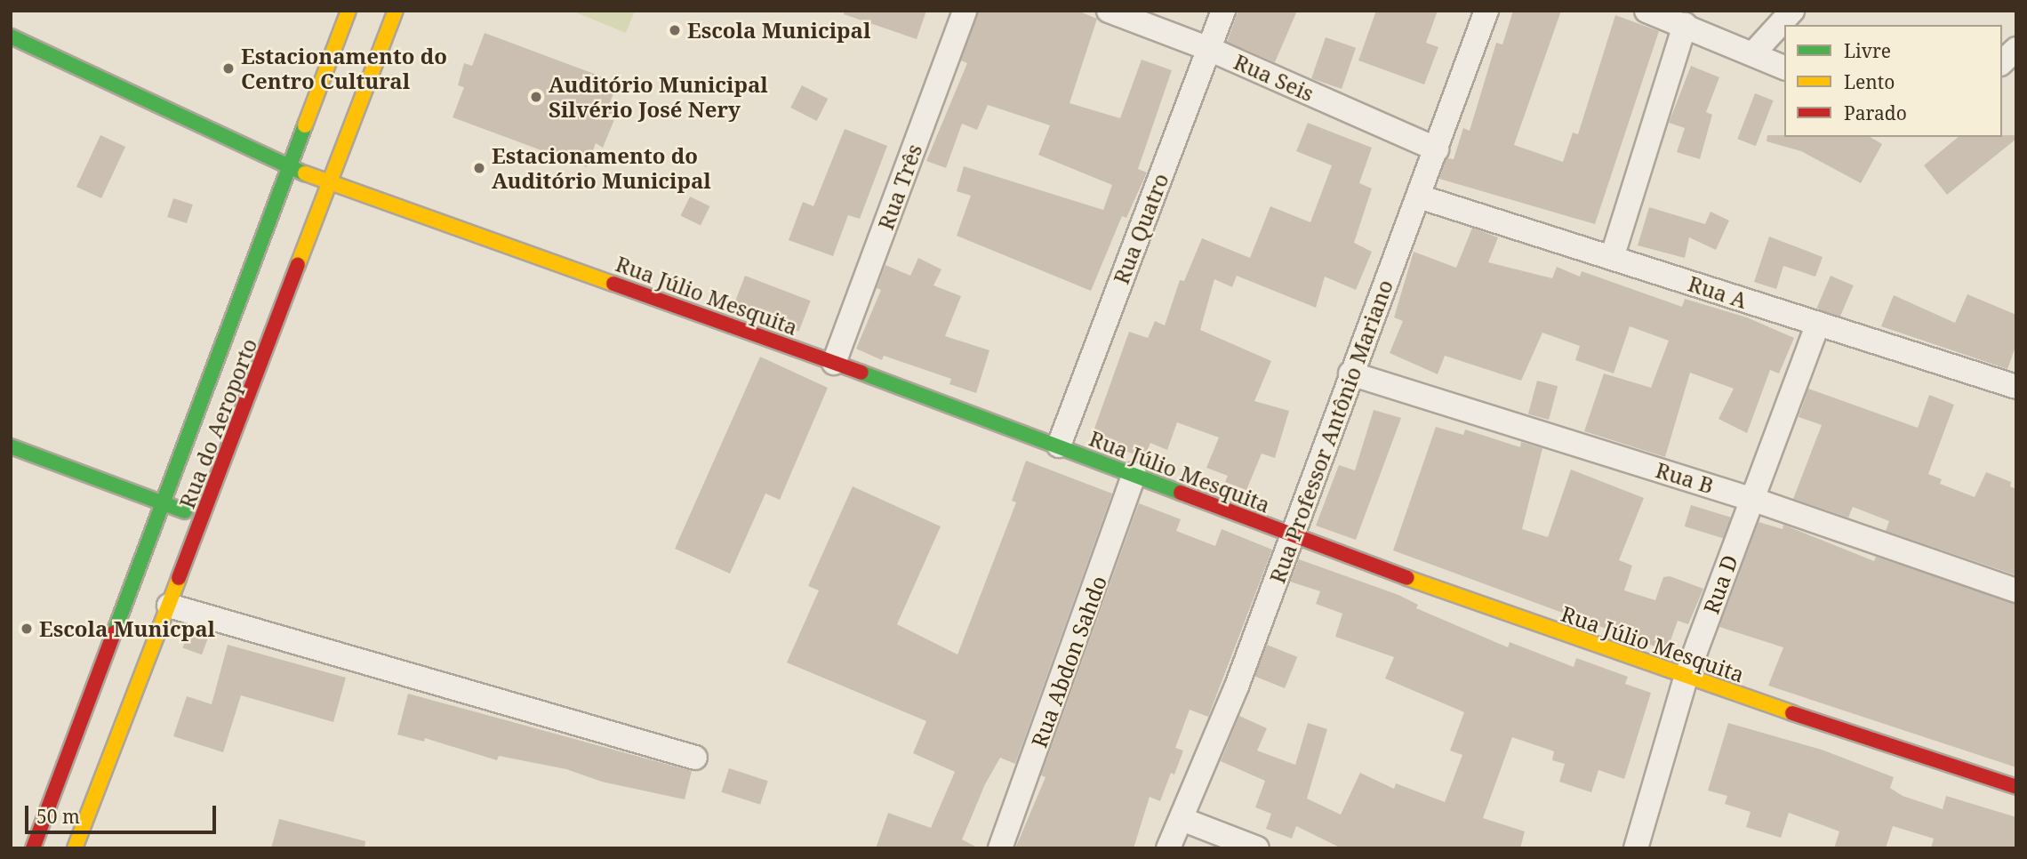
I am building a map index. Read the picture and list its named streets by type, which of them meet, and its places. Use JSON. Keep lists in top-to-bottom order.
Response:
{
  "streets": {
    "street": [
      "Rua Seis",
      "Rua Três",
      "Rua Quatro",
      "Rua A",
      "Rua Júlio Mesquita",
      "Rua do Aeroporto",
      "Rua Professor Antônio Mariano",
      "Rua B",
      "Rua D",
      "Rua Abdon Sahdo"
    ]
  },
  "crossings": [
    ["Rua Seis", "Rua Quatro"],
    ["Rua Seis", "Rua Professor Antônio Mariano"],
    ["Rua Três", "Rua Júlio Mesquita"],
    ["Rua Quatro", "Rua Júlio Mesquita"],
    ["Rua A", "Rua Professor Antônio Mariano"],
    ["Rua A", "Rua D"],
    ["Rua Júlio Mesquita", "Rua do Aeroporto"],
    ["Rua Júlio Mesquita", "Rua Professor Antônio Mariano"],
    ["Rua Júlio Mesquita", "Rua D"],
    ["Rua Júlio Mesquita", "Rua Abdon Sahdo"],
    ["Rua Professor Antônio Mariano", "Rua B"],
    ["Rua B", "Rua D"]
  ],
  "places": [
    "Escola Municipal",
    "Estacionamento do Centro Cultural",
    "Auditório Municipal Silvério José Nery",
    "Estacionamento do Auditório Municipal",
    "Escola Municpal"
  ],
  "legend": ["Livre", "Lento", "Parado"],
  "scale_bar": "50 m"
}
